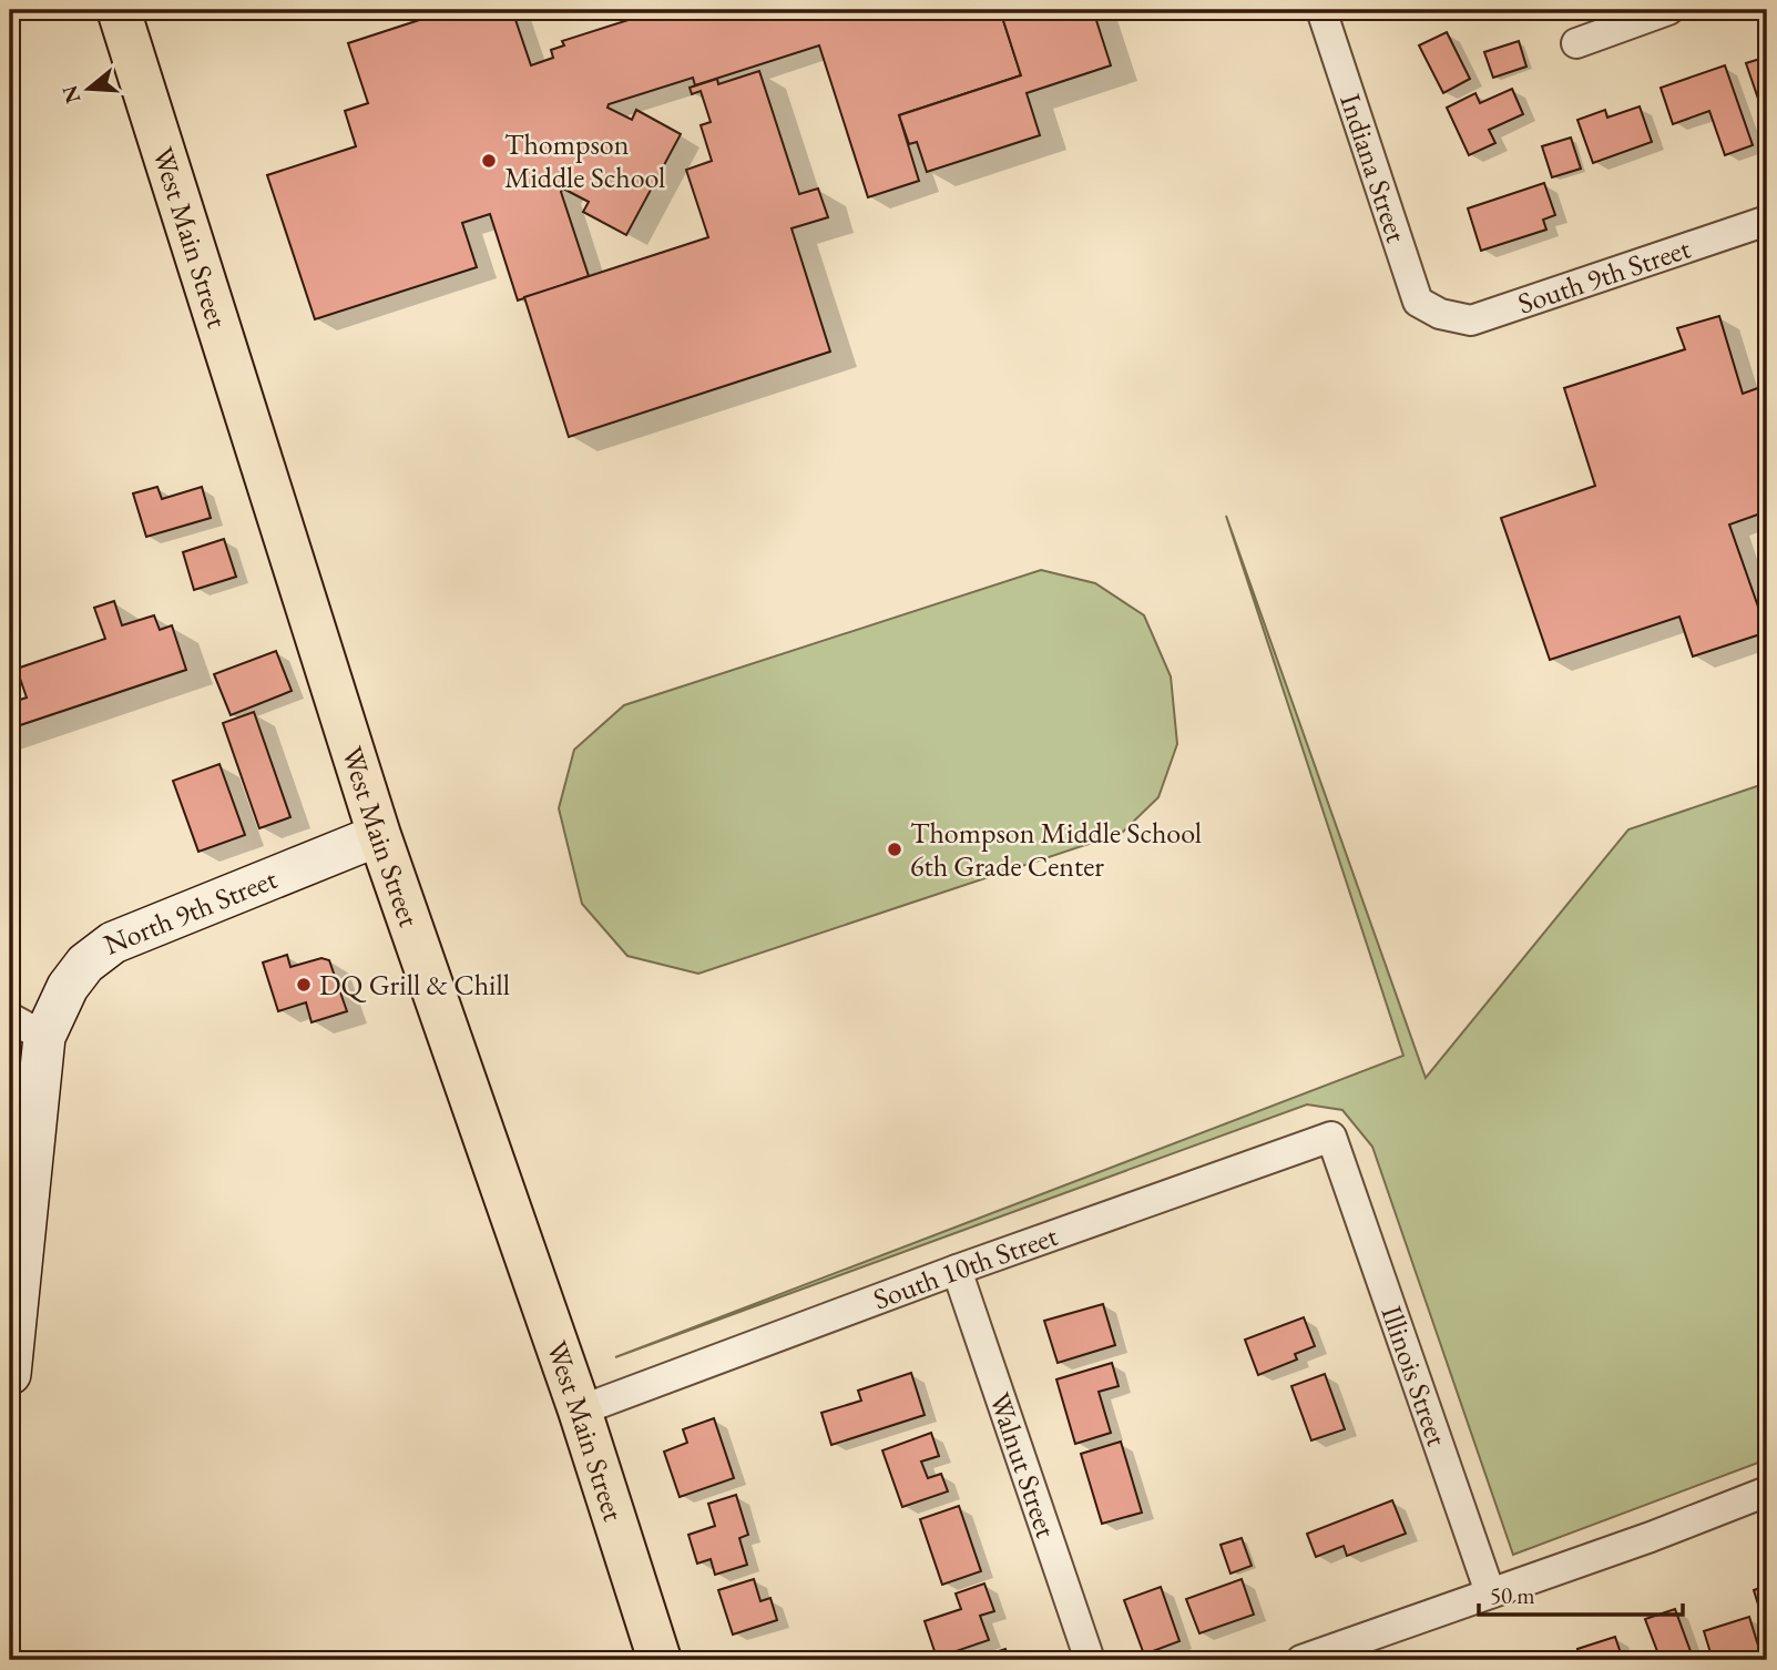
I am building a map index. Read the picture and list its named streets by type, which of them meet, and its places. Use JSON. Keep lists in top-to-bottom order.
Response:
{
  "streets": {
    "main road": ["West Main Street"],
    "street": [
      "Indiana Street",
      "South 9th Street",
      "North 9th Street",
      "South 10th Street",
      "Illinois Street",
      "Walnut Street"
    ]
  },
  "crossings": [
    ["Indiana Street", "South 9th Street"],
    ["West Main Street", "North 9th Street"],
    ["West Main Street", "South 10th Street"],
    ["South 10th Street", "Illinois Street"],
    ["South 10th Street", "Walnut Street"]
  ],
  "places": ["Thompson Middle School", "Thompson Middle School 6th Grade Center", "DQ Grill & Chill"],
  "scale_bar": "50 m",
  "north": "left"
}
